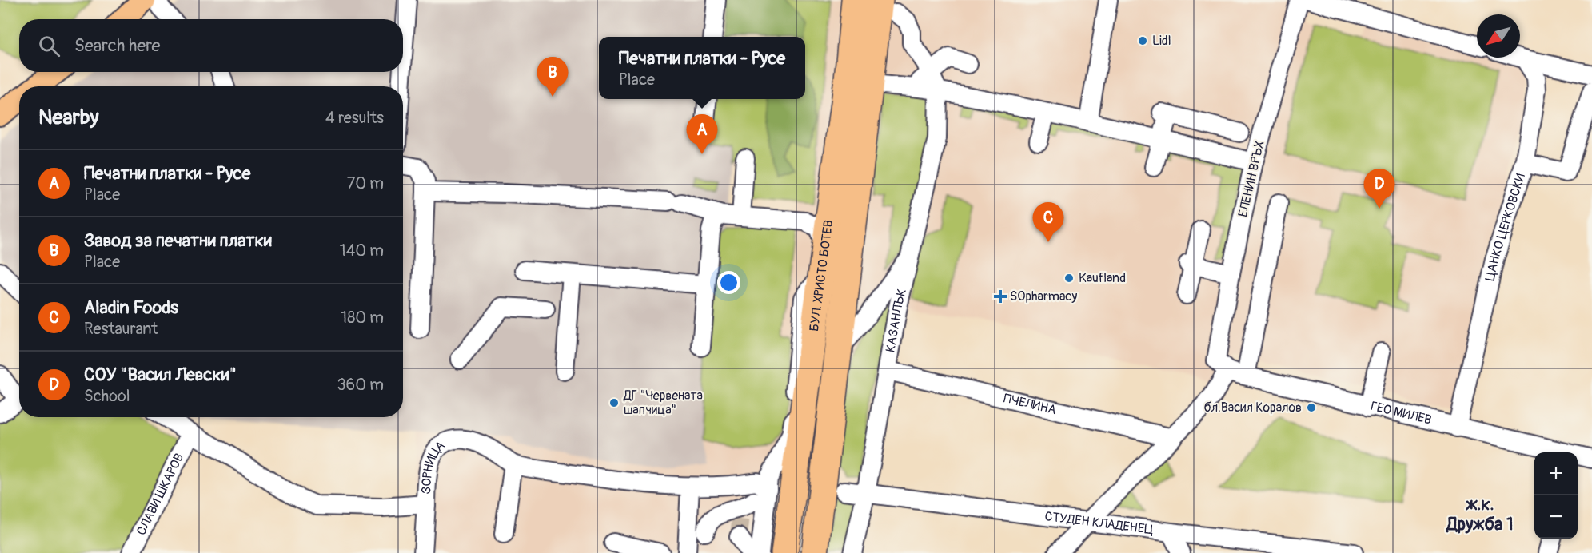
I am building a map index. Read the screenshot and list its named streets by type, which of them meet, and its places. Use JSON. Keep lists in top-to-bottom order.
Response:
{
  "streets": {
    "highway": ["БУЛ. ХРИСТО БОТЕВ"],
    "street": [
      "ЕЛЕНИН ВРЪХ",
      "ЦАНКО ЦЕРКОВСКИ",
      "КАЗАНЛЪК",
      "ПЧЕЛИНА",
      "ГЕО МИЛЕВ",
      "ЗОРНИЦА",
      "СЛАВИ ШКАРОВ",
      "СТУДЕН КЛАДЕНЕЦ"
    ]
  },
  "crossings": [
    ["ЕЛЕНИН ВРЪХ", "ПЧЕЛИНА"],
    ["ЕЛЕНИН ВРЪХ", "ГЕО МИЛЕВ"],
    ["ЕЛЕНИН ВРЪХ", "СТУДЕН КЛАДЕНЕЦ"],
    ["ЦАНКО ЦЕРКОВСКИ", "ГЕО МИЛЕВ"],
    ["КАЗАНЛЪК", "ПЧЕЛИНА"],
    ["КАЗАНЛЪК", "СТУДЕН КЛАДЕНЕЦ"],
    ["ЗОРНИЦА", "СЛАВИ ШКАРОВ"]
  ],
  "districts": ["ж.к. Дружба 1"],
  "places": {
    "other": [
      "Lidl",
      "Kaufland",
      "ДГ \"Червената шапчица\"",
      "бл.Васил Коралов"
    ],
    "health": ["SOpharmacy"]
  },
  "north": "bottom left",
  "page": {
    "search": "Search here",
    "popup": ["Печатни платки - Русе", "Place"],
    "pins": [
      "B",
      "A",
      "D",
      "C"
    ],
    "heading": ["Nearby", "4 results"],
    "list": [
      {
        "mark": "A",
        "name": "Печатни платки - Русе",
        "note": "Place",
        "value": "70 m"
      },
      {
        "mark": "B",
        "name": "Завод за печатни платки",
        "note": "Place",
        "value": "140 m"
      },
      {
        "mark": "C",
        "name": "Aladin Foods",
        "note": "Restaurant",
        "value": "180 m"
      },
      {
        "mark": "D",
        "name": "СОУ \"Васил Левски\"",
        "note": "School",
        "value": "360 m"
      }
    ],
    "map_buttons": ["+", "−"]
  }
}
